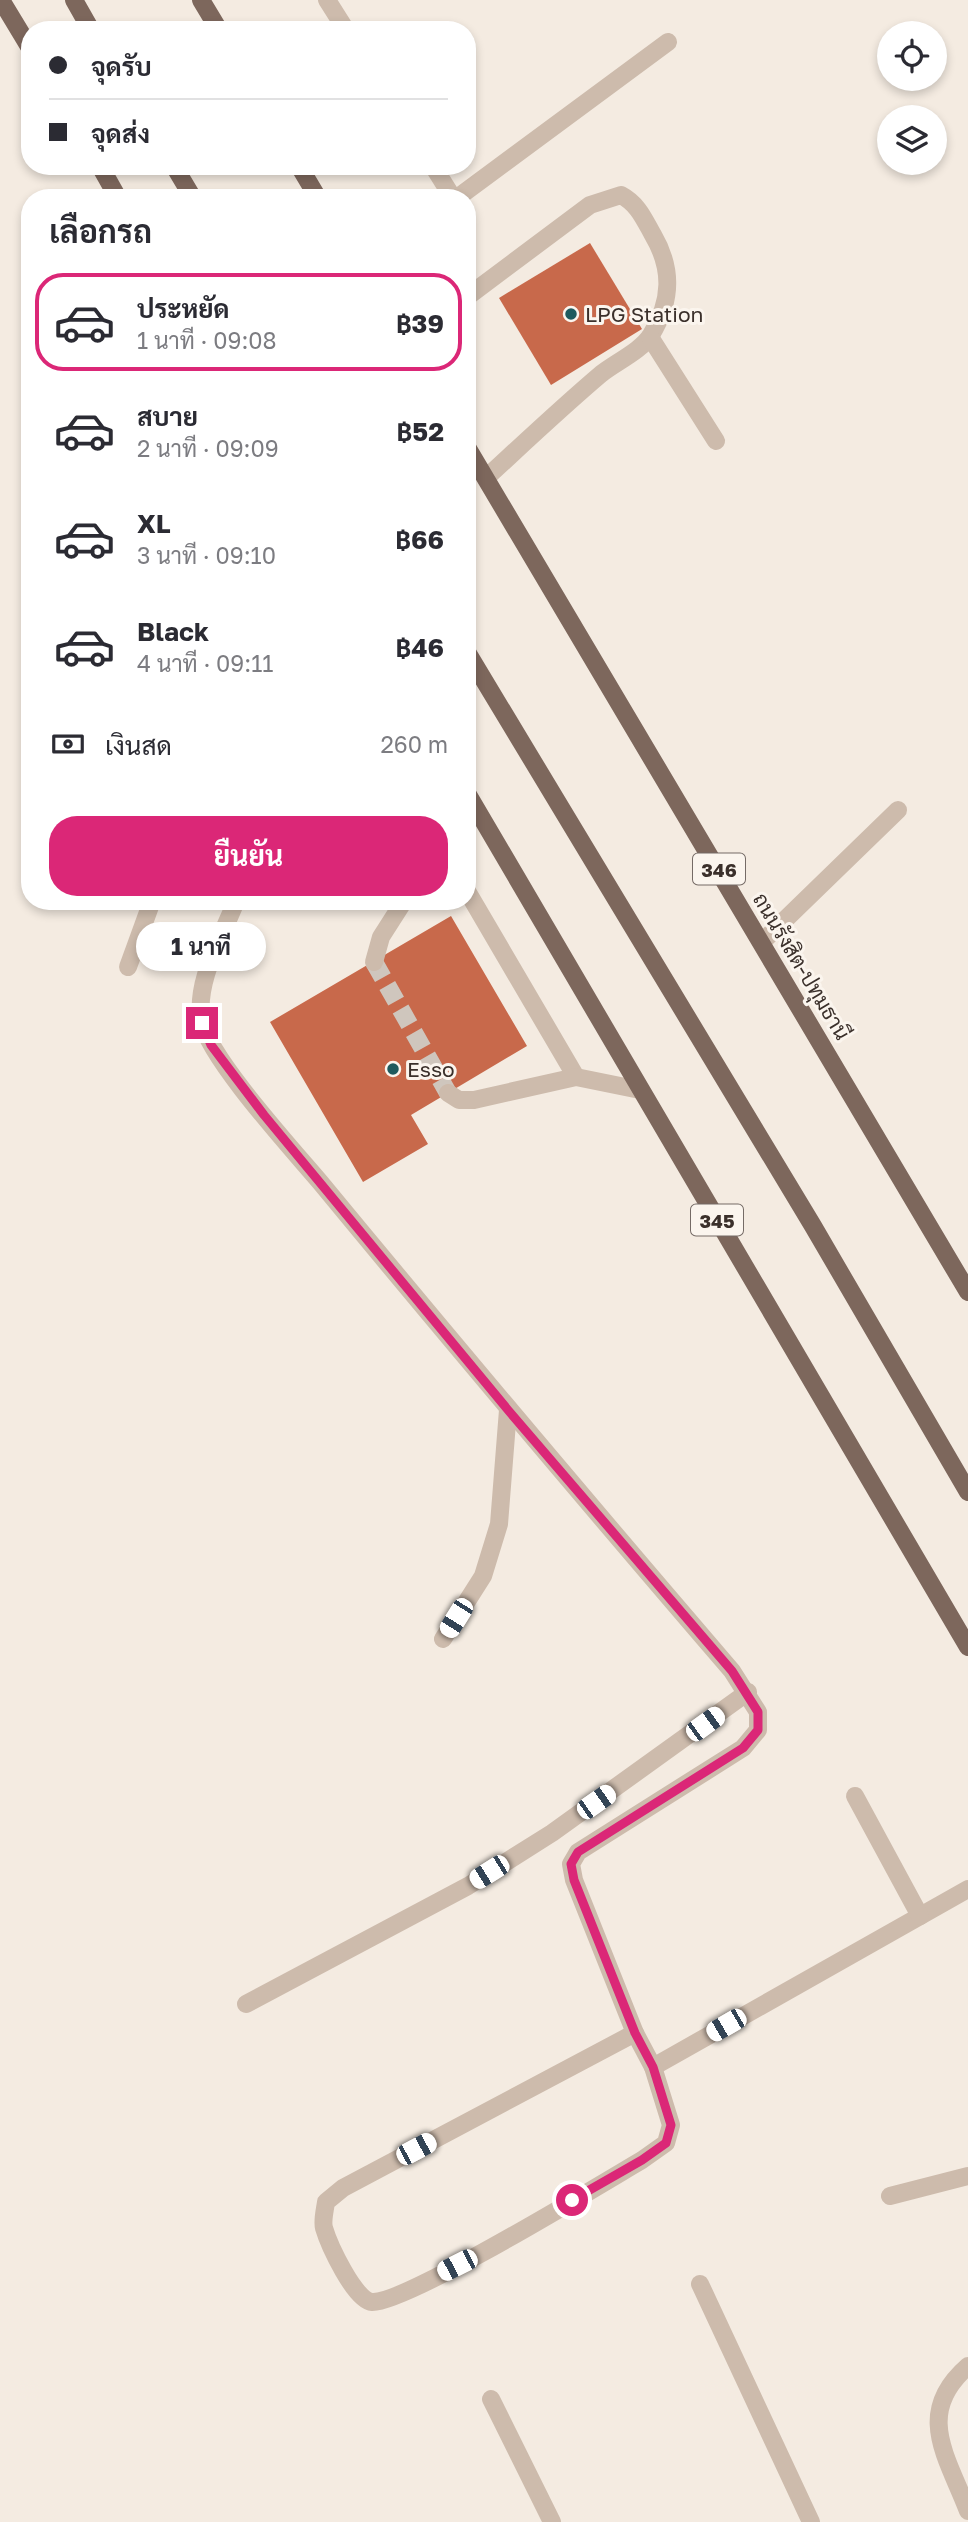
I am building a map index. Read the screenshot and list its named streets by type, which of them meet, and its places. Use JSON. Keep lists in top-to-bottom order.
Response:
{
  "streets": {
    "main road": ["346", "ถนนรังสิต-ปทุมธานี", "345"]
  },
  "places": ["LPG Station", "Esso"],
  "page": {
    "banner": ["จุดรับ", "จุดส่ง"],
    "heading": "เลือกรถ",
    "list": [
      {
        "name": "ประหยัด",
        "note": "1 นาที · 09:08",
        "value": "฿39"
      },
      {
        "name": "สบาย",
        "note": "2 นาที · 09:09",
        "value": "฿52"
      },
      {
        "name": "XL",
        "note": "3 นาที · 09:10",
        "value": "฿66"
      },
      {
        "name": "Black",
        "note": "4 นาที · 09:11",
        "value": "฿46"
      }
    ],
    "pay": ["เงินสด", "260 m"],
    "buttons": "ยืนยัน",
    "bubble": "1 นาที"
  }
}
